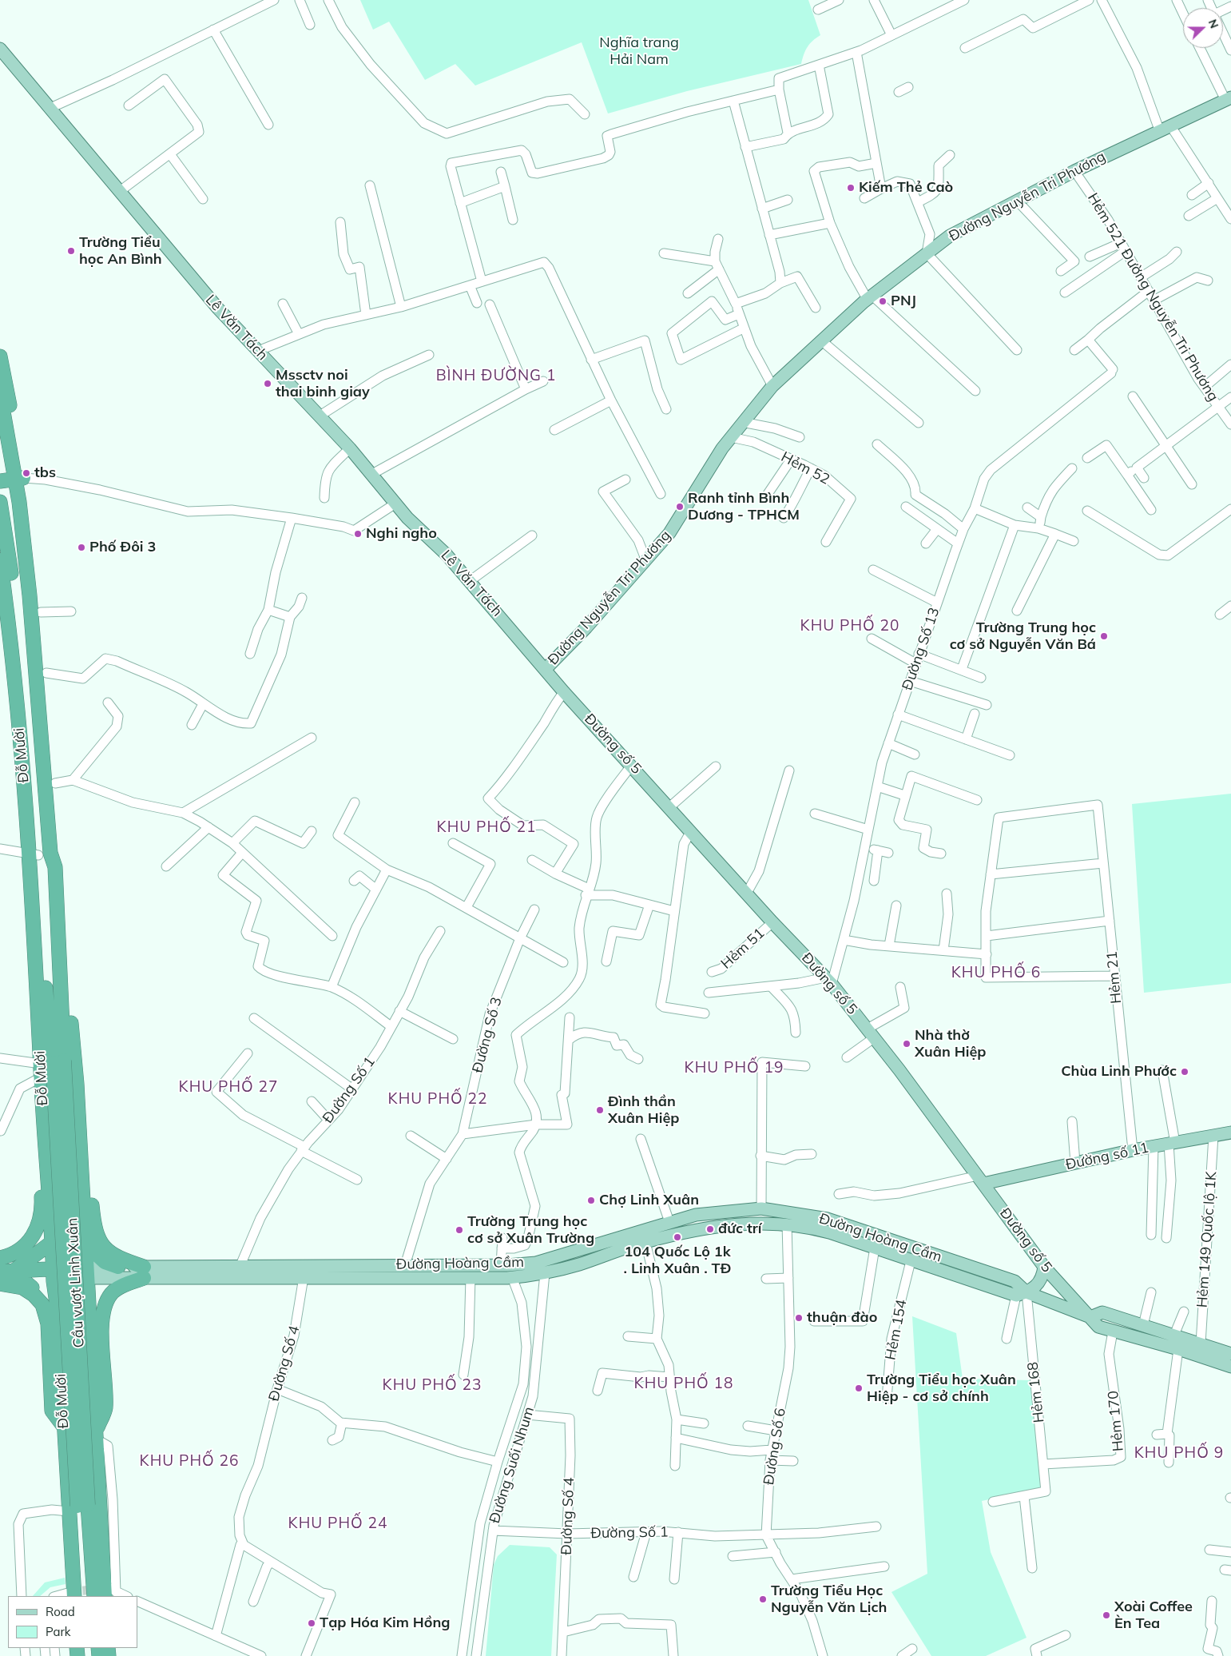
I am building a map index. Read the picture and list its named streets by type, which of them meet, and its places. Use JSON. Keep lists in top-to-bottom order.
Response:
{
  "streets": {
    "highway": ["Đỗ Mười", "Cầu vượt Linh Xuân"],
    "main road": [
      "Đường Nguyễn Tri Phương",
      "Lê Văn Tách",
      "Đường số 5",
      "Đường số 11",
      "Đường Hoàng Cầm"
    ],
    "street": [
      "Hẻm 521 Đường Nguyễn Tri Phương",
      "Hẻm 52",
      "Đường Số 13",
      "Hẻm 51",
      "Hẻm 21",
      "Đường Số 3",
      "Đường Số 1",
      "Hẻm 149 Quốc lộ 1K",
      "Hẻm 154",
      "Đường Số 4",
      "Hẻm 168",
      "Hẻm 170",
      "Đường Số 6",
      "Đường Suối Nhum"
    ]
  },
  "crossings": [
    ["Đường Nguyễn Tri Phương", "Hẻm 521 Đường Nguyễn Tri Phương"],
    ["Đường Nguyễn Tri Phương", "Lê Văn Tách"],
    ["Đường Nguyễn Tri Phương", "Hẻm 52"],
    ["Đường Nguyễn Tri Phương", "Đường số 5"],
    ["Lê Văn Tách", "Đường số 5"],
    ["Đường Số 13", "Đường số 5"],
    ["Đường số 5", "Hẻm 51"],
    ["Đường số 5", "Đường số 11"],
    ["Đường số 5", "Đường Hoàng Cầm"],
    ["Đỗ Mười", "Đường Hoàng Cầm"],
    ["Đỗ Mười", "Cầu vượt Linh Xuân"],
    ["Hẻm 21", "Đường số 11"],
    ["Đường Số 3", "Đường Hoàng Cầm"],
    ["Đường Số 1", "Đường Hoàng Cầm"],
    ["Đường Số 1", "Đường Số 4"],
    ["Đường Số 1", "Đường Số 6"],
    ["Đường Số 1", "Đường Suối Nhum"],
    ["Đường số 11", "Hẻm 149 Quốc lộ 1K"],
    ["Đường Hoàng Cầm", "Hẻm 149 Quốc lộ 1K"],
    ["Đường Hoàng Cầm", "Hẻm 154"],
    ["Đường Hoàng Cầm", "Đường Số 4"],
    ["Đường Hoàng Cầm", "Hẻm 168"],
    ["Đường Hoàng Cầm", "Hẻm 170"],
    ["Đường Hoàng Cầm", "Đường Số 6"],
    ["Đường Hoàng Cầm", "Đường Suối Nhum"],
    ["Đường Số 4", "Đường Suối Nhum"],
    ["Hẻm 168", "Hẻm 170"]
  ],
  "districts": [
    "BÌNH ĐƯỜNG 1",
    "KHU PHỐ 20",
    "KHU PHỐ 21",
    "KHU PHỐ 6",
    "KHU PHỐ 19",
    "KHU PHỐ 27",
    "KHU PHỐ 22",
    "KHU PHỐ 18",
    "KHU PHỐ 23",
    "KHU PHỐ 9",
    "KHU PHỐ 26",
    "KHU PHỐ 24"
  ],
  "parks": ["Nghĩa trang Hải Nam"],
  "places": [
    "Kiếm Thẻ Caò",
    "Trường Tiểu học An Bình",
    "PNJ",
    "Mssctv noi thai binh giay",
    "tbs",
    "Ranh tỉnh Bình Dương - TPHCM",
    "Nghi ngho",
    "Phố Đôi 3",
    "Trường Trung học cơ sở Nguyễn Văn Bá",
    "Nhà thờ Xuân Hiệp",
    "Chùa Linh Phước",
    "Đình thần Xuân Hiệp",
    "Chợ Linh Xuân",
    "đức trí",
    "Trường Trung học cơ sở Xuân Trường",
    "104 Quốc Lộ 1k . Linh Xuân . TĐ",
    "thuận đào",
    "Trường Tiểu học Xuân Hiệp - cơ sở chính",
    "Trường Tiểu Học Nguyễn Văn Lịch",
    "Xoài Coffee Èn Tea",
    "Tạp Hóa Kim Hồng"
  ],
  "legend": ["Road", "Park"],
  "north": "right"
}
